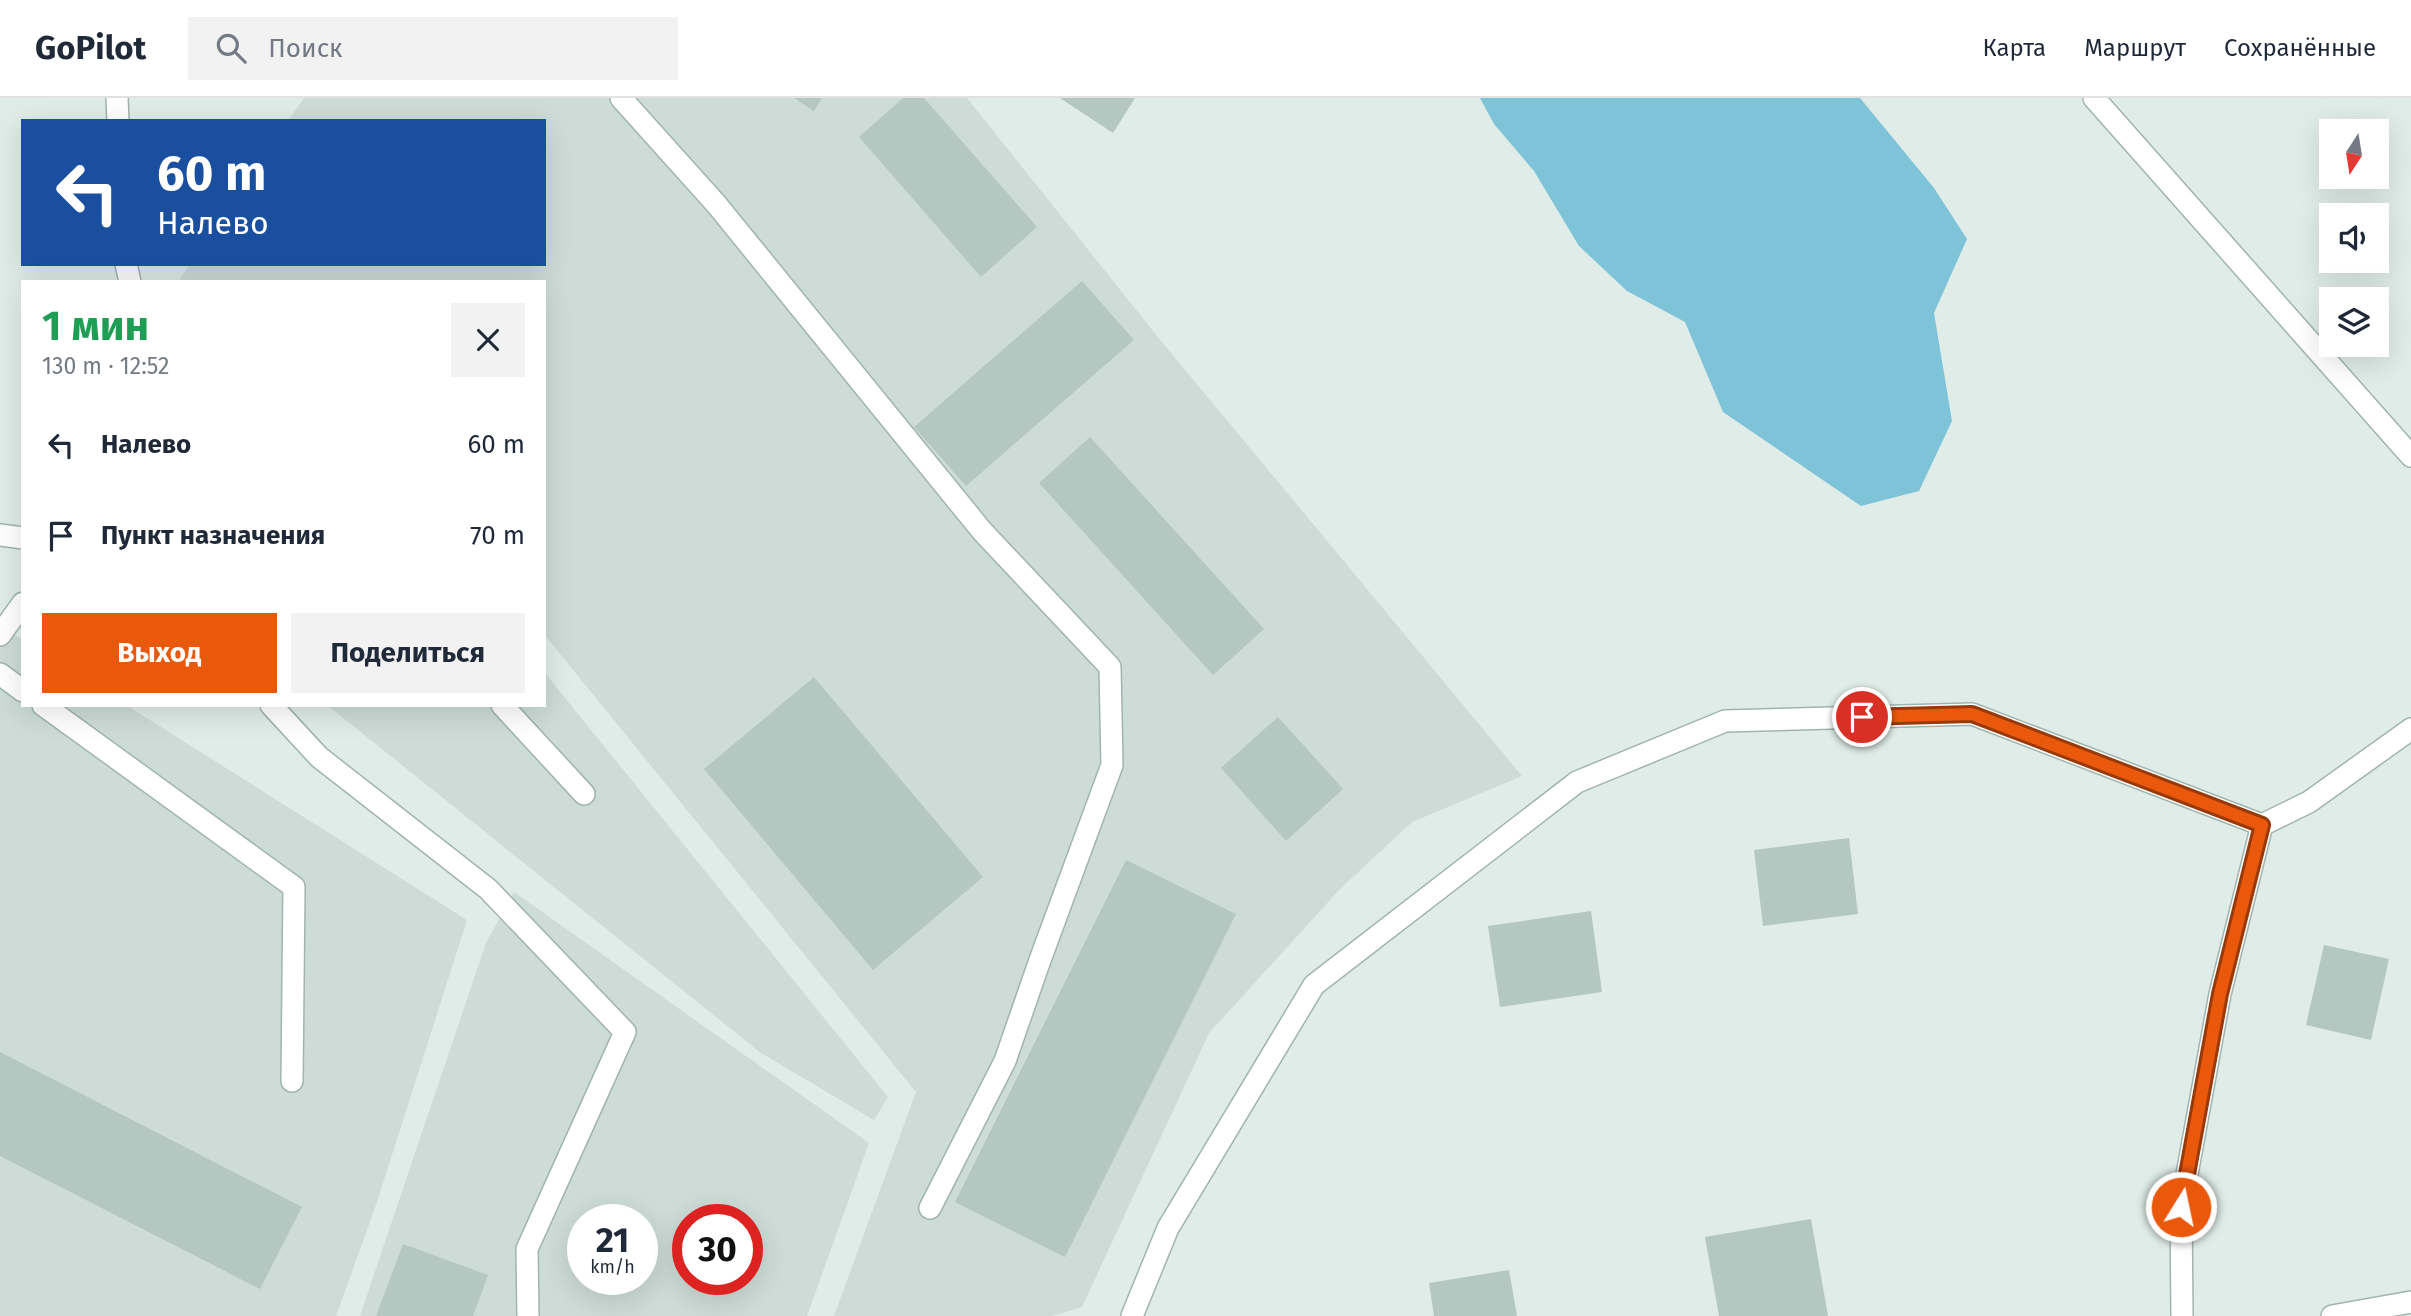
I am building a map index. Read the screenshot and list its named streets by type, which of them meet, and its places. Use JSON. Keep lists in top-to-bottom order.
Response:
{
  "north": "bottom",
  "page": {
    "header": "GoPilot",
    "search": "Поиск",
    "nav": ["Карта", "Маршрут", "Сохранённые"],
    "turn": ["60 m", "Налево"],
    "heading": ["1 мин", "130 m · 12:52"],
    "list": [
      {
        "name": "Налево",
        "value": "60 m"
      },
      {
        "name": "Пункт назначения",
        "value": "70 m"
      }
    ],
    "buttons": ["Выход", "Поделиться"],
    "speed": "21 km/h",
    "limit": "30"
  }
}
